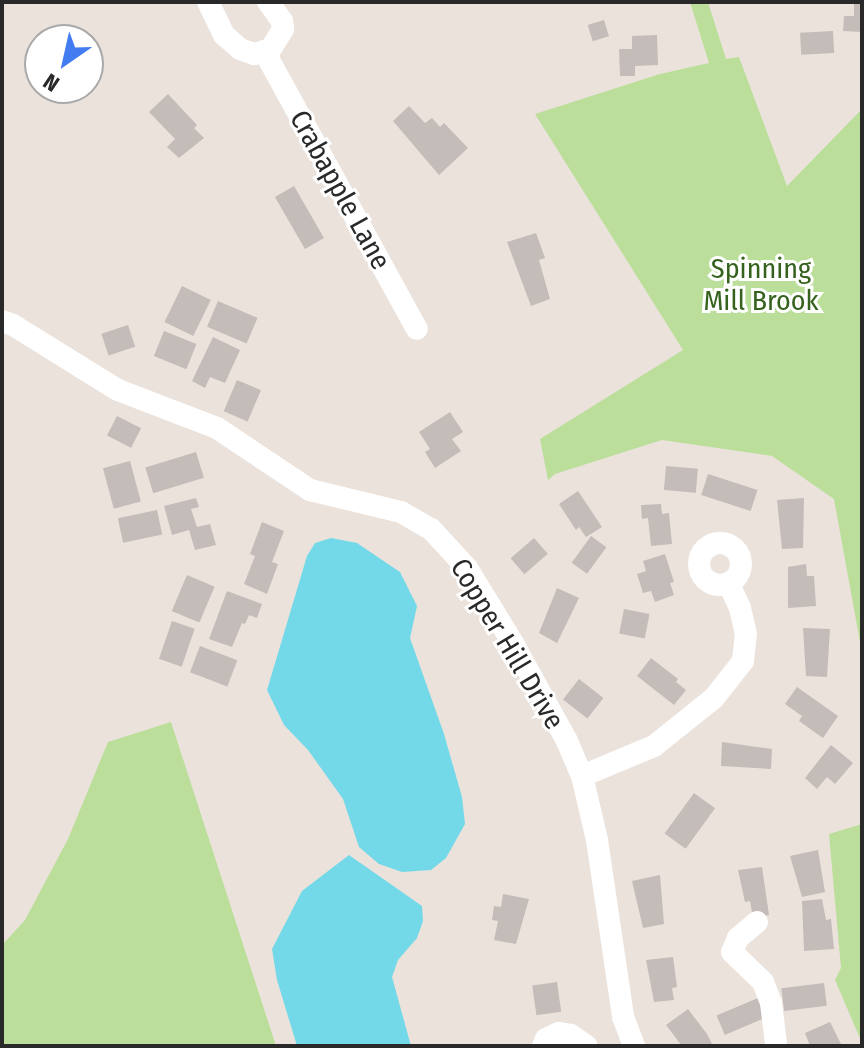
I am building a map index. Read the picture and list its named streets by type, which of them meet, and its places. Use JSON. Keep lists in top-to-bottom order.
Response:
{
  "streets": {
    "street": ["Crabapple Lane", "Copper Hill Drive"]
  },
  "parks": ["Spinning Mill Brook"],
  "north": "bottom left"
}
